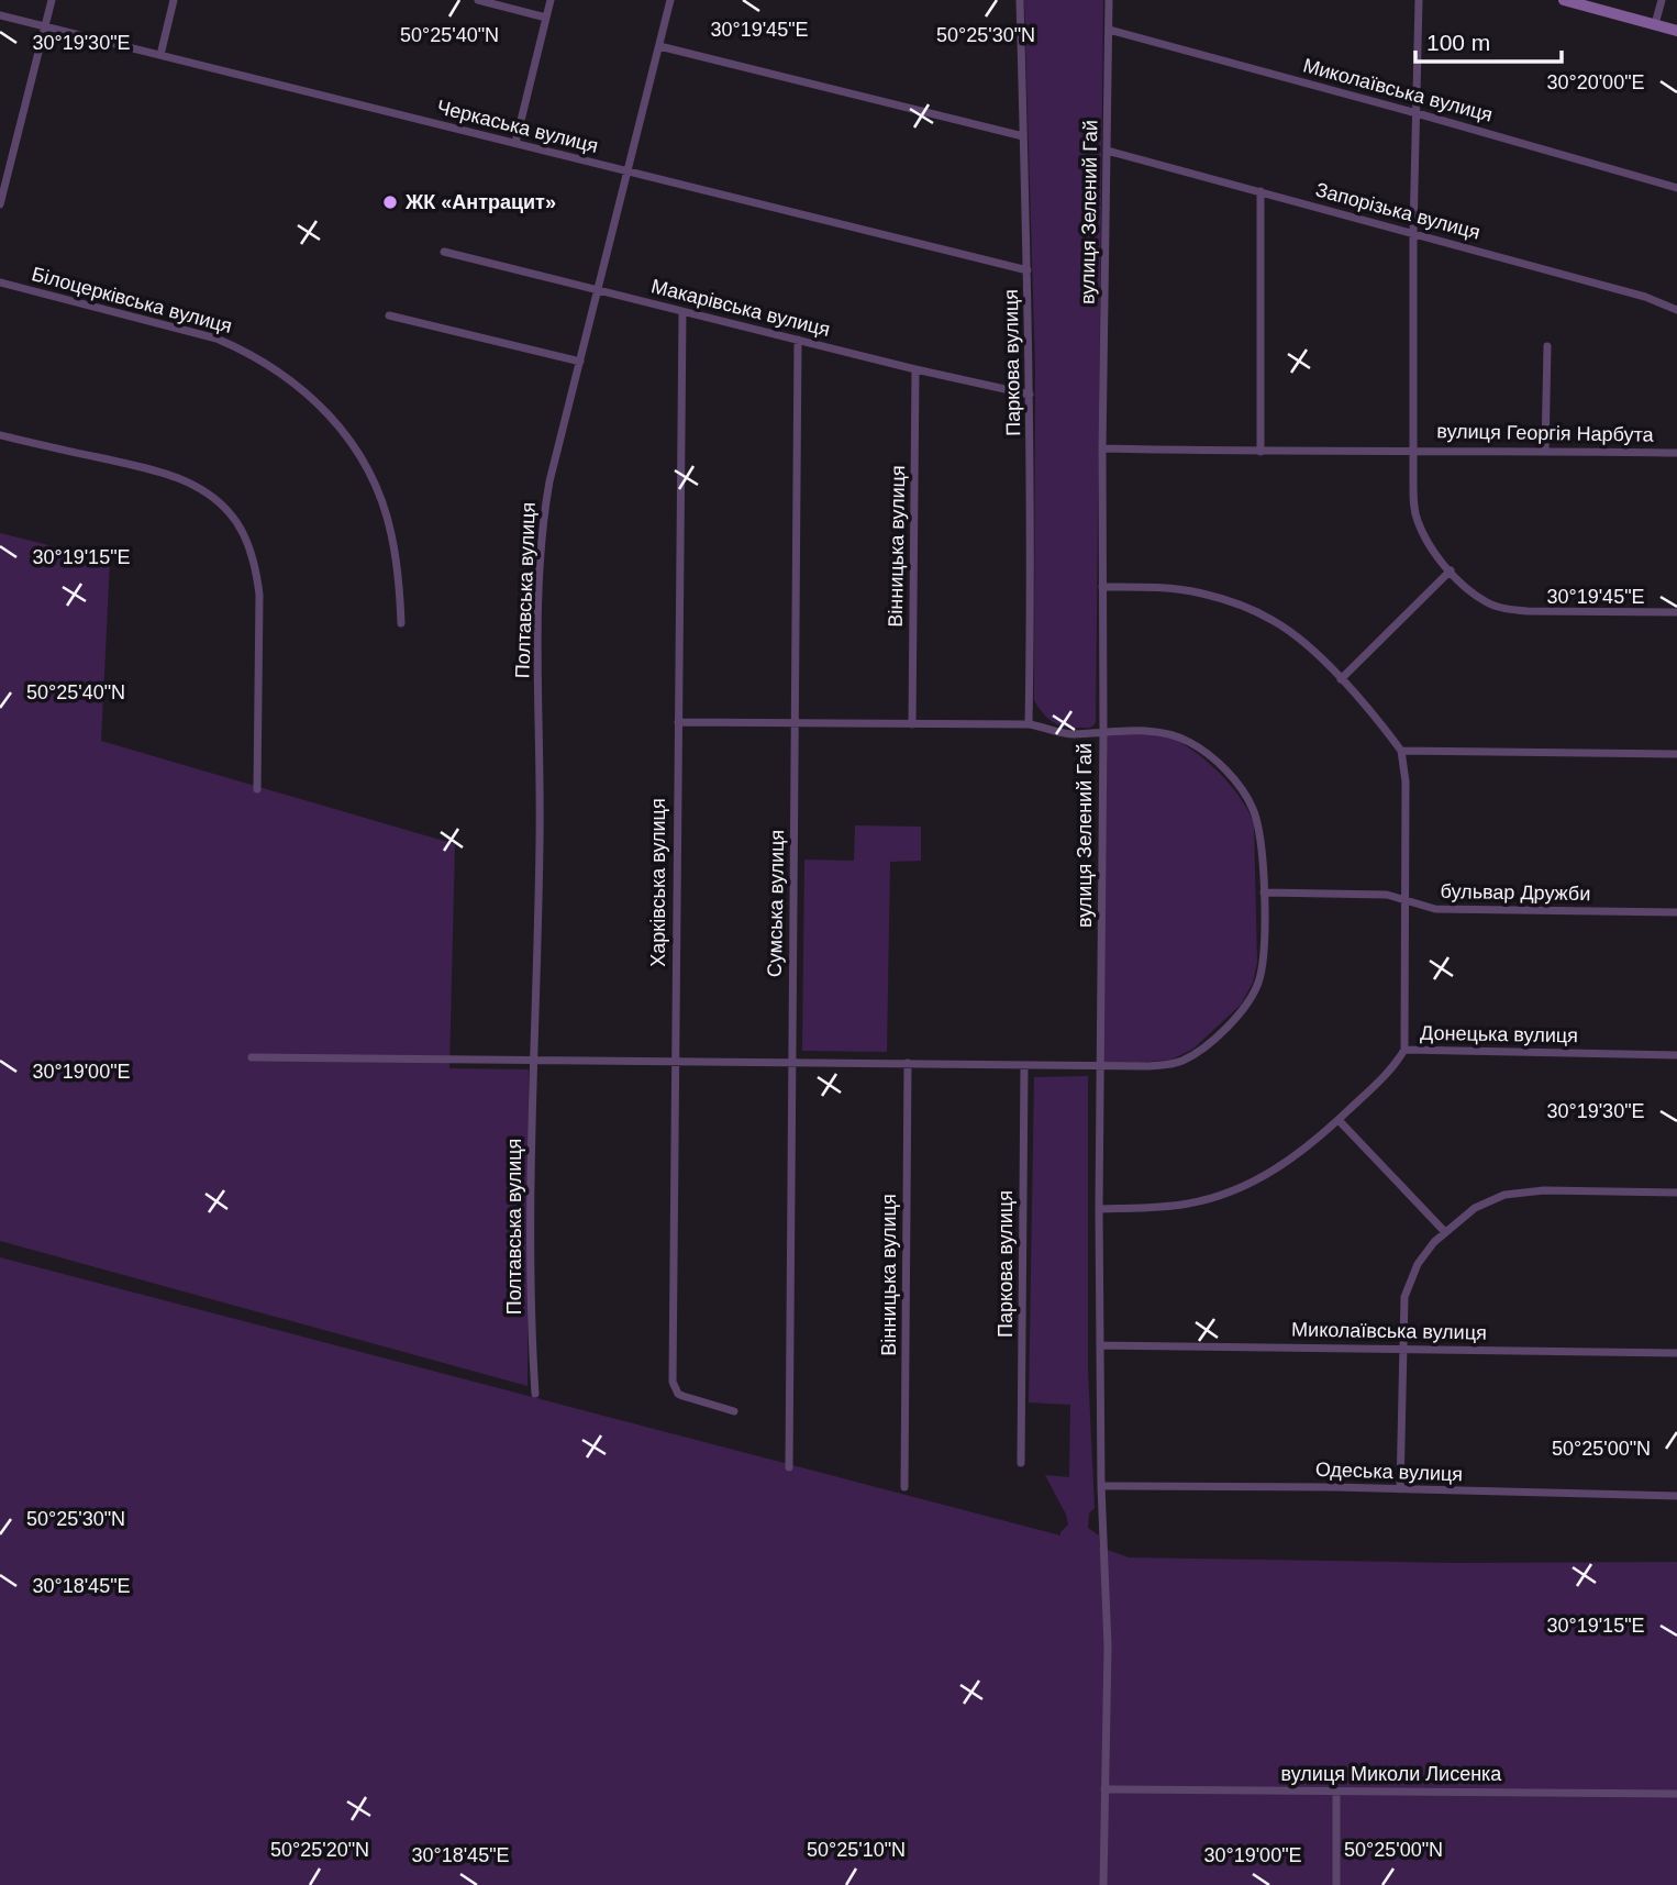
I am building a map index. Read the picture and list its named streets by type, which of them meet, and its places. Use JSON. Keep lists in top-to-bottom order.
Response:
{
  "streets": {
    "street": [
      "Миколаївська вулиця",
      "Черкаська вулиця",
      "Запорізька вулиця",
      "вулиця Зелений Гай",
      "Білоцерківська вулиця",
      "Макарівська вулиця",
      "Паркова вулиця",
      "вулиця Георгія Нарбута",
      "Вінницька вулиця",
      "Полтавська вулиця",
      "Харківська вулиця",
      "бульвар Дружби",
      "Сумська вулиця",
      "Донецька вулиця",
      "Одеська вулиця",
      "вулиця Миколи Лисенка"
    ]
  },
  "crossings": [
    ["Миколаївська вулиця", "вулиця Зелений Гай"],
    ["Миколаївська вулиця", "вулиця Георгія Нарбута"],
    ["Черкаська вулиця", "Паркова вулиця"],
    ["Черкаська вулиця", "Полтавська вулиця"],
    ["Запорізька вулиця", "вулиця Зелений Гай"],
    ["Запорізька вулиця", "вулиця Георгія Нарбута"],
    ["вулиця Зелений Гай", "вулиця Георгія Нарбута"],
    ["вулиця Зелений Гай", "Донецька вулиця"],
    ["вулиця Зелений Гай", "Одеська вулиця"],
    ["вулиця Зелений Гай", "вулиця Миколи Лисенка"],
    ["Макарівська вулиця", "Паркова вулиця"],
    ["Макарівська вулиця", "Вінницька вулиця"],
    ["Макарівська вулиця", "Полтавська вулиця"],
    ["Макарівська вулиця", "Харківська вулиця"],
    ["Макарівська вулиця", "Сумська вулиця"]
  ],
  "places": ["ЖК «Антрацит»"],
  "scale_bar": "100 m",
  "coordinates": [
    "30°19'45\"E",
    "50°25'40\"N",
    "50°25'30\"N",
    "30°19'30\"E",
    "30°20'00\"E",
    "30°19'15\"E",
    "30°19'00\"E",
    "50°25'00\"N",
    "30°18'45\"E",
    "50°25'20\"N",
    "50°25'10\"N"
  ]
}
